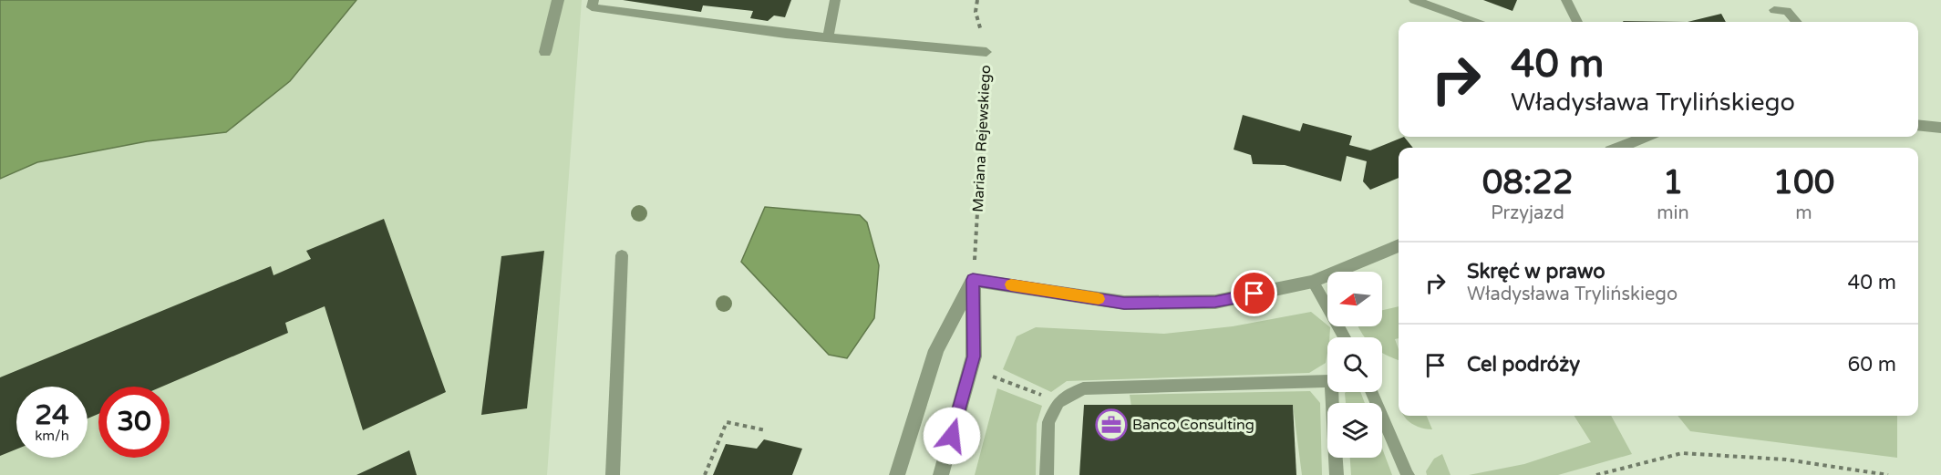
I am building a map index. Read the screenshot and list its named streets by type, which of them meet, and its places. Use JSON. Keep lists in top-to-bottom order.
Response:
{
  "streets": {
    "path": ["Mariana Rejewskiego"]
  },
  "places": {
    "office": ["Banco Consulting"]
  },
  "north": "left",
  "page": {
    "turn": ["40 m", "Władysława Trylińskiego"],
    "eta": [
      "08:22",
      "Przyjazd",
      "1",
      "min",
      "100",
      "m"
    ],
    "list": [
      {
        "name": "Skręć w prawo",
        "note": "Władysława Trylińskiego",
        "value": "40 m"
      },
      {
        "name": "Cel podróży",
        "value": "60 m"
      }
    ],
    "speed": "24 km/h",
    "limit": "30"
  }
}
